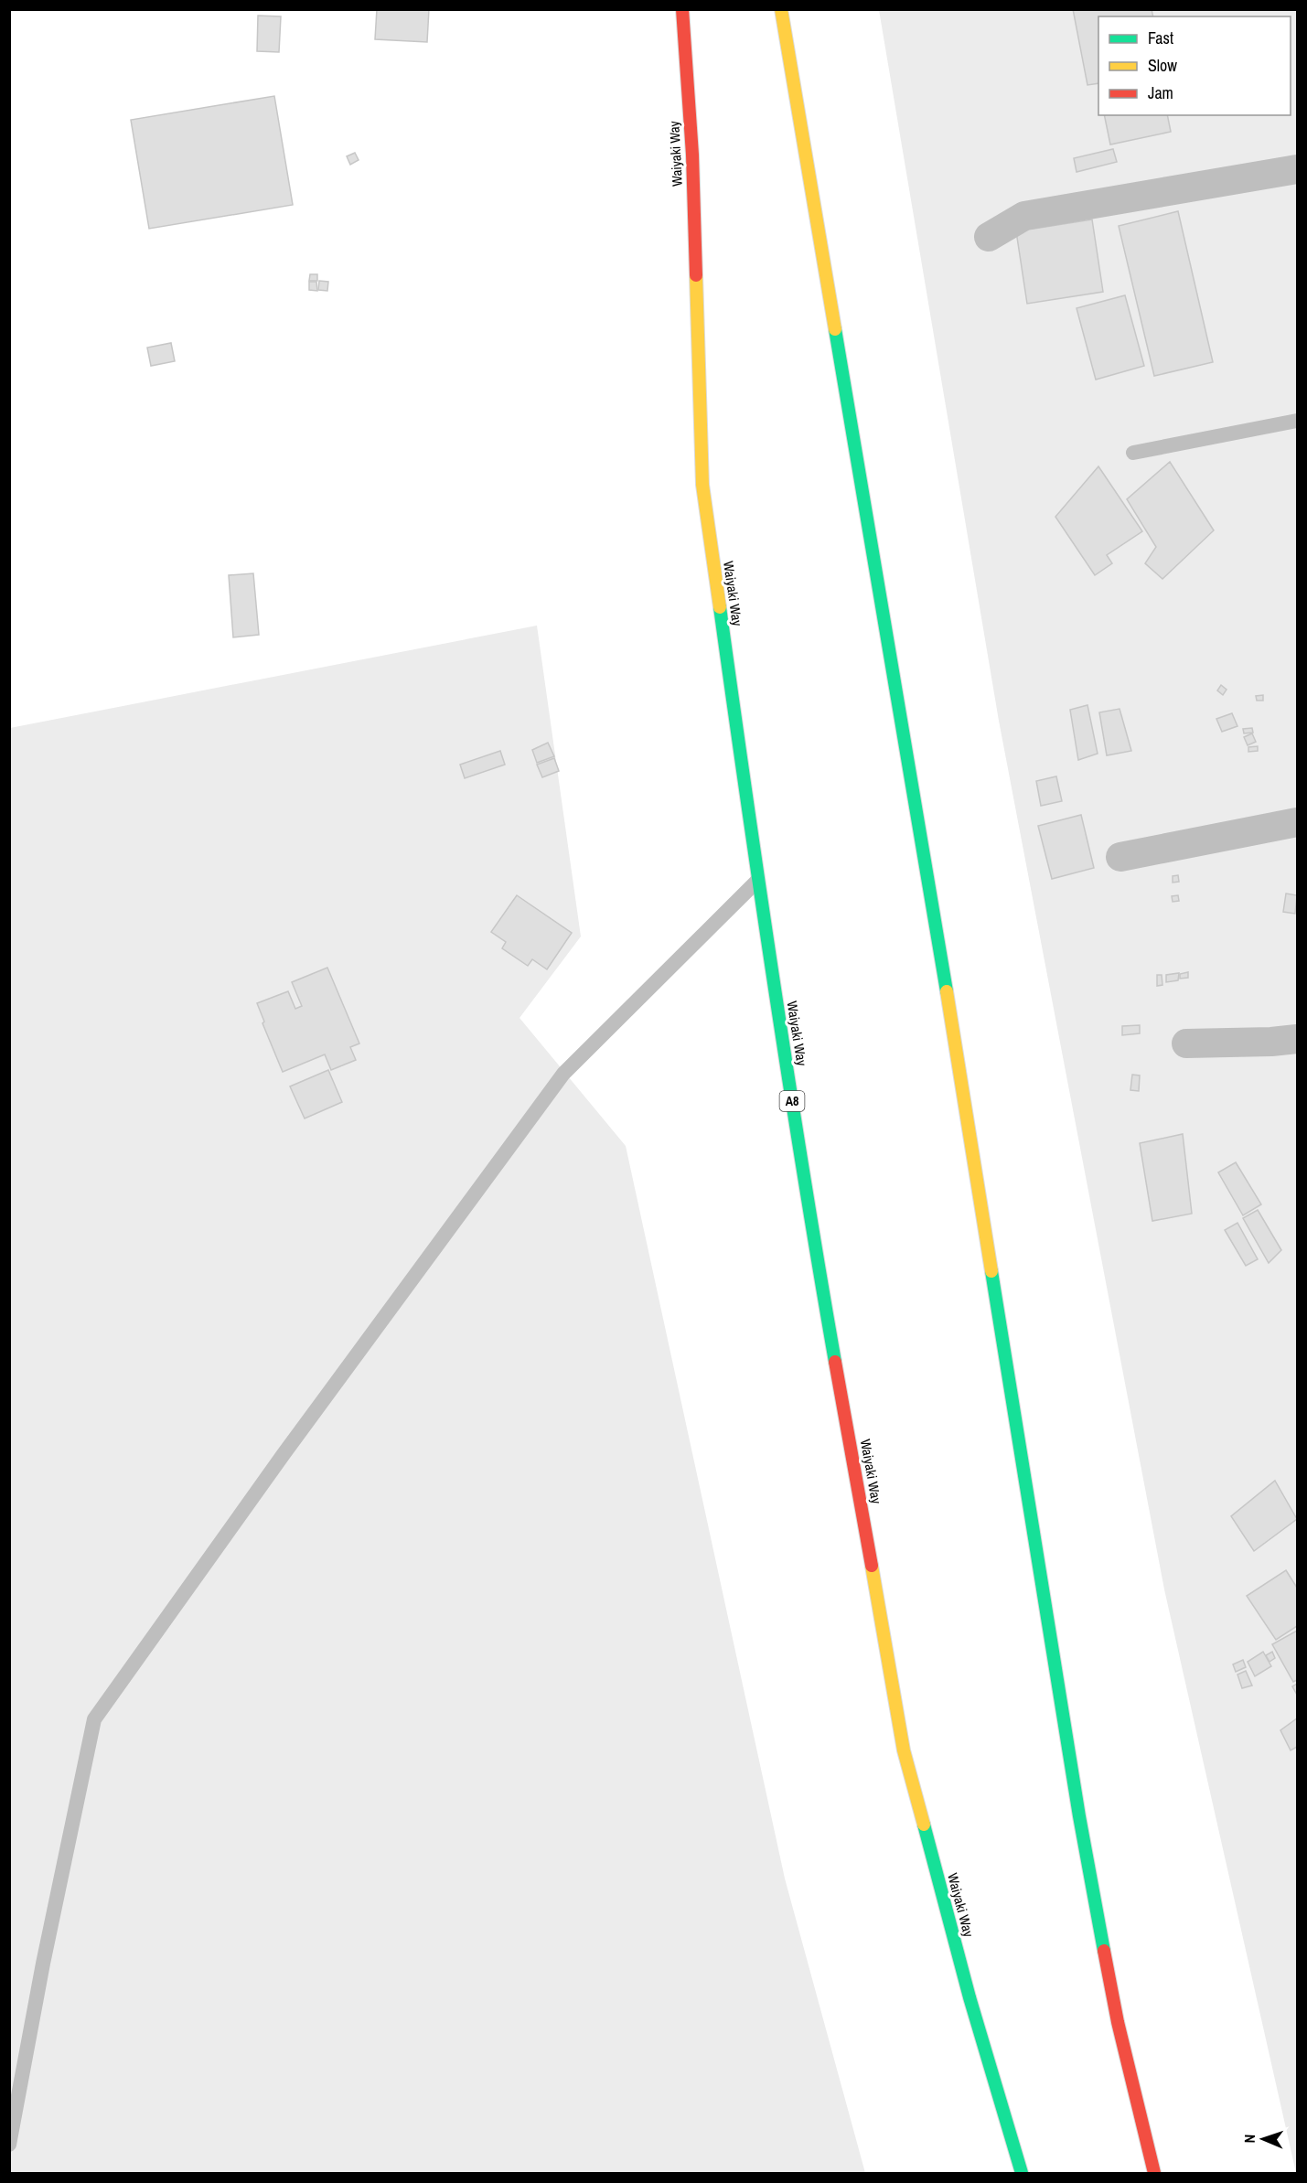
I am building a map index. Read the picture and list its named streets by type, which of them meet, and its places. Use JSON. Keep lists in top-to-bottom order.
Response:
{
  "streets": {
    "highway": ["Waiyaki Way", "A8"]
  },
  "legend": ["Fast", "Slow", "Jam"],
  "north": "left"
}
